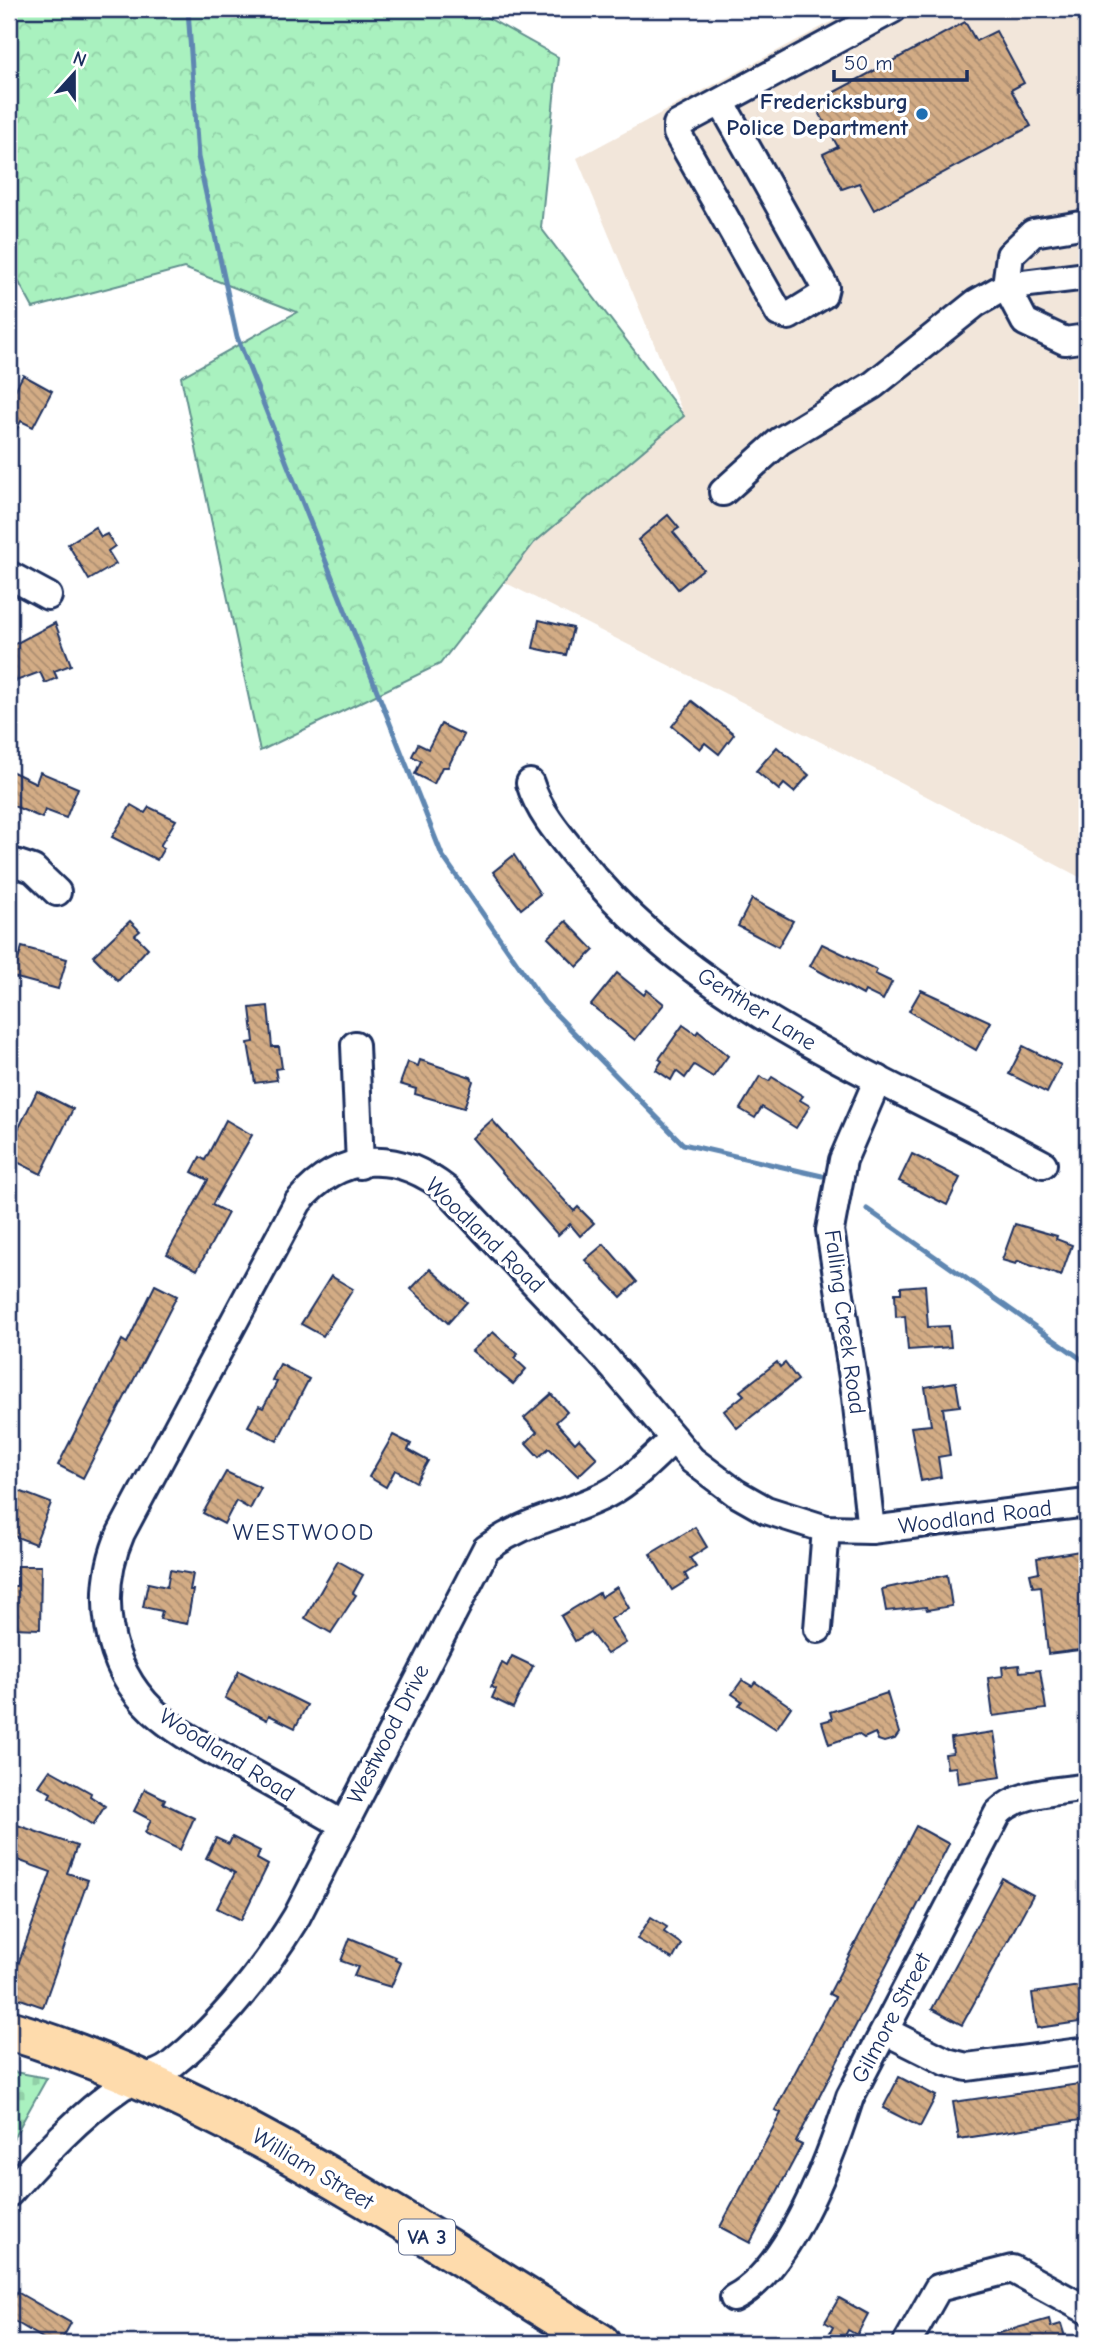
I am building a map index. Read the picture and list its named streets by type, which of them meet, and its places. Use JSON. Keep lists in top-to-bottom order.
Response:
{
  "streets": {
    "highway": ["William Street", "VA 3"],
    "street": [
      "Genther Lane",
      "Woodland Road",
      "Falling Creek Road",
      "Westwood Drive",
      "Gilmore Street"
    ]
  },
  "crossings": [
    ["Genther Lane", "Falling Creek Road"],
    ["Woodland Road", "Falling Creek Road"],
    ["Woodland Road", "Westwood Drive"],
    ["Westwood Drive", "William Street"]
  ],
  "districts": ["WESTWOOD"],
  "places": ["Fredericksburg Police Department"],
  "scale_bar": "50 m",
  "north": "top"
}
